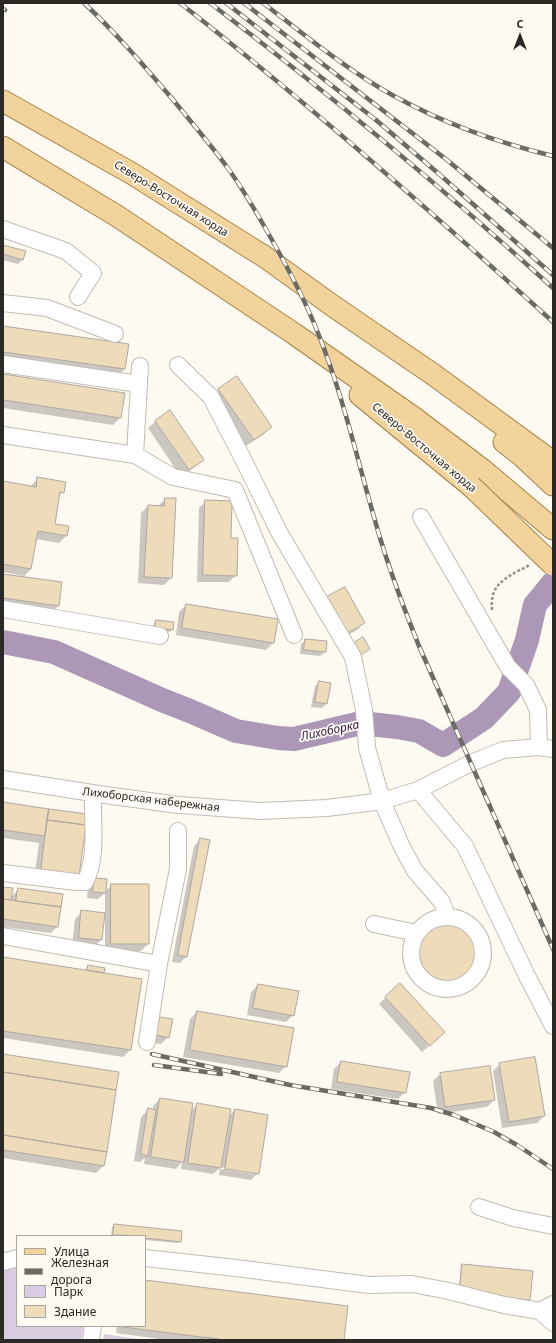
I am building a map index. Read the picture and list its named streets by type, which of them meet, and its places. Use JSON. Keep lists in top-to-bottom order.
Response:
{
  "streets": {
    "main road": ["Северо-Восточная хорда"],
    "street": ["Лихоборская набережная"]
  },
  "water": ["Лихоборка"],
  "legend": [
    "Улица",
    "Железная дорога",
    "Парк",
    "Здание"
  ],
  "north": "top"
}
